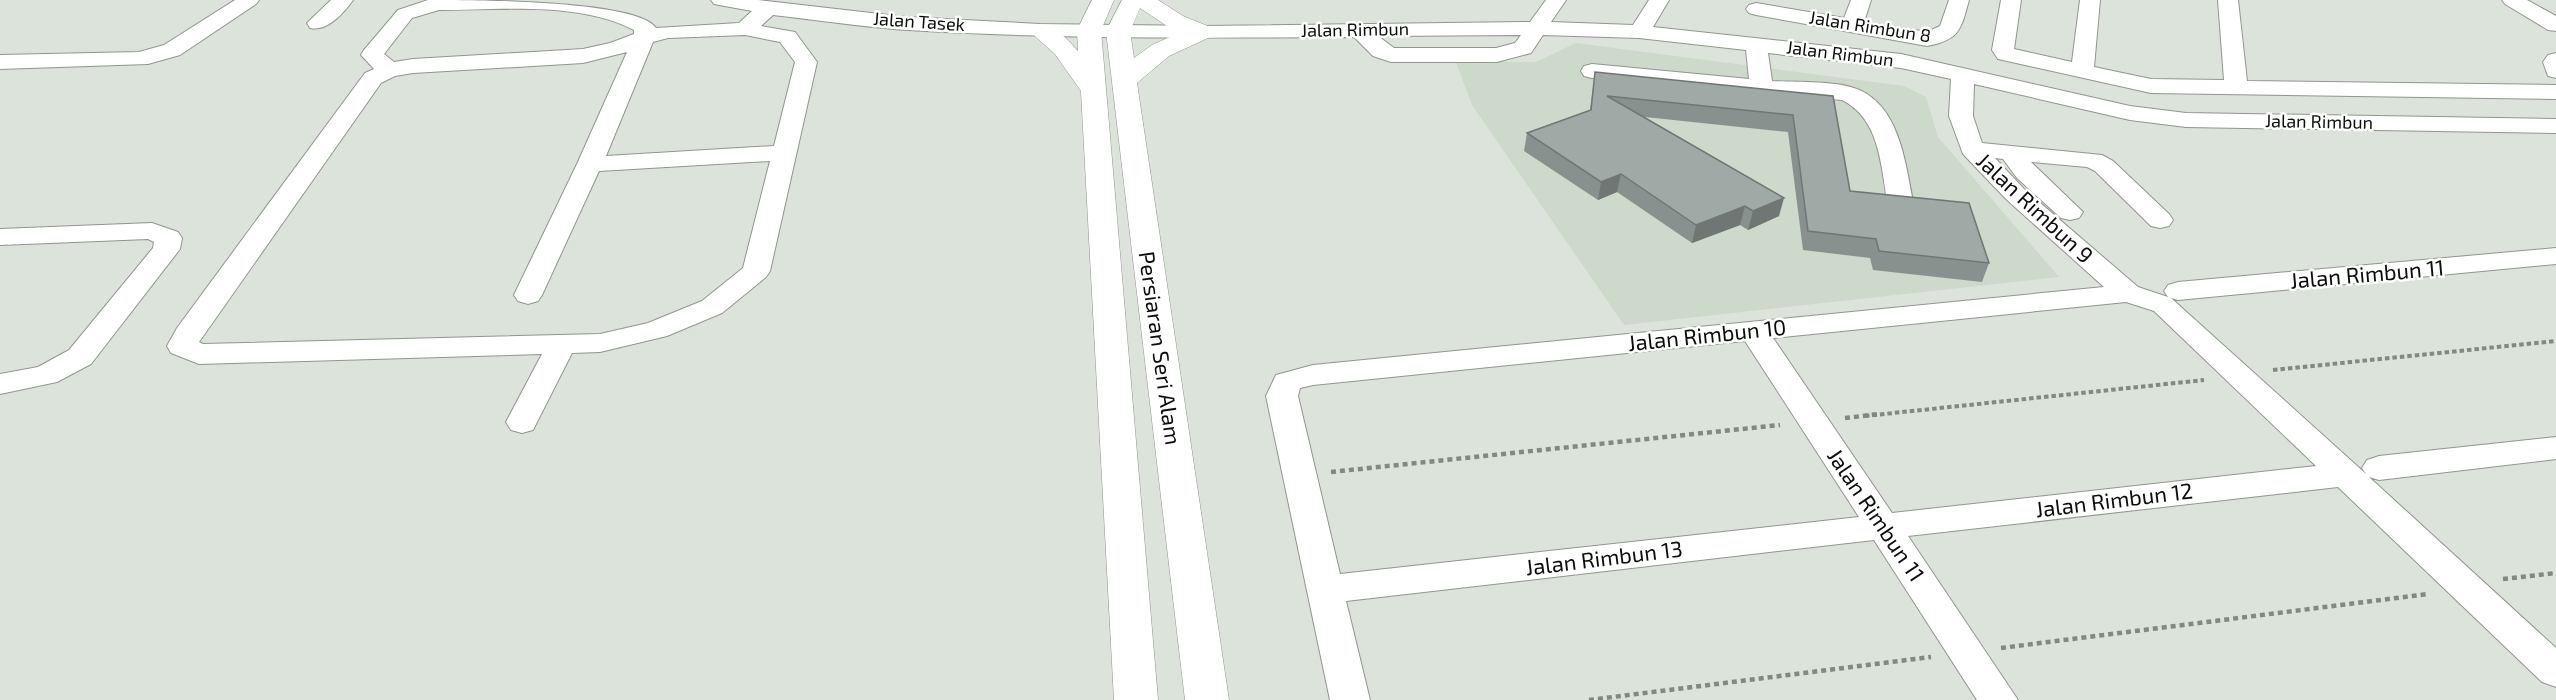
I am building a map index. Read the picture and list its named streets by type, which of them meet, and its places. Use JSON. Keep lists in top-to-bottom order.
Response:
{
  "streets": {
    "main road": ["Persiaran Seri Alam"],
    "street": [
      "Jalan Tasek",
      "Jalan Rimbun 8",
      "Jalan Rimbun",
      "Jalan Rimbun 9",
      "Jalan Rimbun 11",
      "Jalan Rimbun 10",
      "Jalan Rimbun 12",
      "Jalan Rimbun 13"
    ]
  },
  "crossings": [
    ["Jalan Tasek", "Jalan Rimbun"],
    ["Jalan Tasek", "Persiaran Seri Alam"],
    ["Jalan Rimbun", "Jalan Rimbun 9"],
    ["Jalan Rimbun", "Persiaran Seri Alam"],
    ["Jalan Rimbun 9", "Jalan Rimbun 10"],
    ["Jalan Rimbun 11", "Jalan Rimbun 10"],
    ["Jalan Rimbun 11", "Jalan Rimbun 12"],
    ["Jalan Rimbun 11", "Jalan Rimbun 13"],
    ["Jalan Rimbun 12", "Jalan Rimbun 13"]
  ]
}
